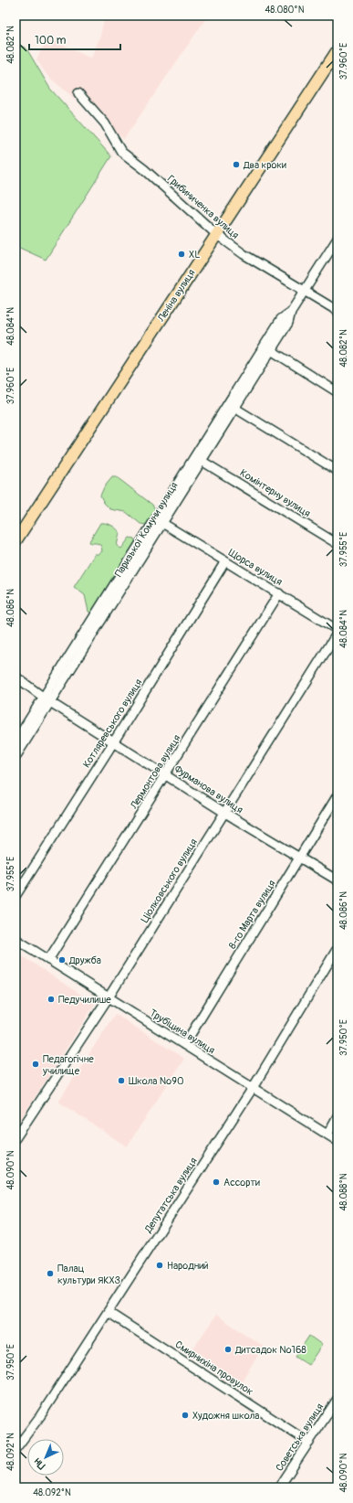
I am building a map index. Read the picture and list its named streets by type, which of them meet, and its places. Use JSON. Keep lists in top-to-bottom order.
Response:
{
  "streets": {
    "main road": ["Леніна вулиця"],
    "street": [
      "Грибиниченка вулиця",
      "Комінтерну вулиця",
      "Паризької Комуни вулиця",
      "Щорса вулиця",
      "Котляревського вулиця",
      "Лермонтова вулиця",
      "Фурманова вулиця",
      "Ціолковського вулиця",
      "8-го Марта вулиця",
      "Трубіцина вулиця",
      "Депутатська вулиця",
      "Смирнихіна провулок",
      "Советська вулиця"
    ]
  },
  "crossings": [
    ["Грибиниченка вулиця", "Леніна вулиця"],
    ["Грибиниченка вулиця", "Паризької Комуни вулиця"],
    ["Комінтерну вулиця", "Паризької Комуни вулиця"],
    ["Паризької Комуни вулиця", "Щорса вулиця"],
    ["Паризької Комуни вулиця", "Фурманова вулиця"],
    ["Щорса вулиця", "Котляревського вулиця"],
    ["Щорса вулиця", "Лермонтова вулиця"],
    ["Котляревського вулиця", "Фурманова вулиця"],
    ["Лермонтова вулиця", "Фурманова вулиця"],
    ["Лермонтова вулиця", "Трубіцина вулиця"],
    ["Фурманова вулиця", "Ціолковського вулиця"],
    ["Фурманова вулиця", "8-го Марта вулиця"],
    ["Ціолковського вулиця", "Трубіцина вулиця"],
    ["8-го Марта вулиця", "Трубіцина вулиця"],
    ["Трубіцина вулиця", "Депутатська вулиця"],
    ["Депутатська вулиця", "Смирнихіна провулок"],
    ["Смирнихіна провулок", "Советська вулиця"]
  ],
  "places": [
    "Два кроки",
    "XL",
    "Дружба",
    "Педучилише",
    "Педагогічне училище",
    "Школа №90",
    "Ассорти",
    "Народний",
    "Палац культури ЯКХЗ",
    "Дитсадок №168",
    "Художня школа"
  ],
  "scale_bar": "100 m",
  "north": "bottom left",
  "coordinates": [
    "48.080°N",
    "48.082°N",
    "37.960°E",
    "48.084°N",
    "37.955°E",
    "48.086°N",
    "37.950°E",
    "48.090°N",
    "48.088°N",
    "48.092°N"
  ]
}
